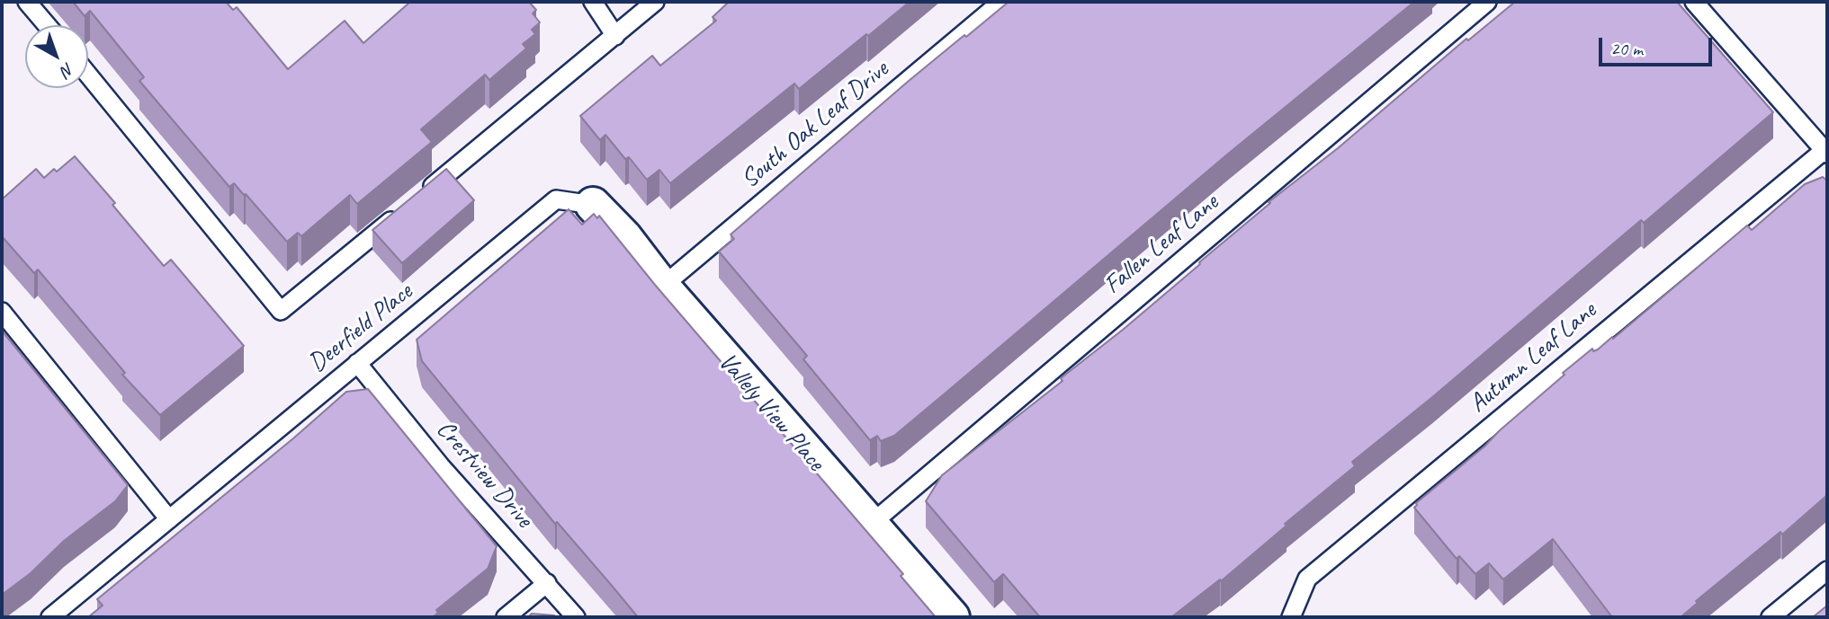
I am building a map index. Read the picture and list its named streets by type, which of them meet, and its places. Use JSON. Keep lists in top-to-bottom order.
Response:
{
  "streets": {
    "street": ["Vallely View Place"],
    "lane": [
      "South Oak Leaf Drive",
      "Fallen Leaf Lane",
      "Deerfield Place",
      "Autumn Leaf Lane",
      "Crestview Drive"
    ]
  },
  "crossings": [
    ["South Oak Leaf Drive", "Vallely View Place"],
    ["Fallen Leaf Lane", "Vallely View Place"],
    ["Deerfield Place", "Vallely View Place"],
    ["Deerfield Place", "Crestview Drive"]
  ],
  "scale_bar": "20 m",
  "north": "bottom right"
}
